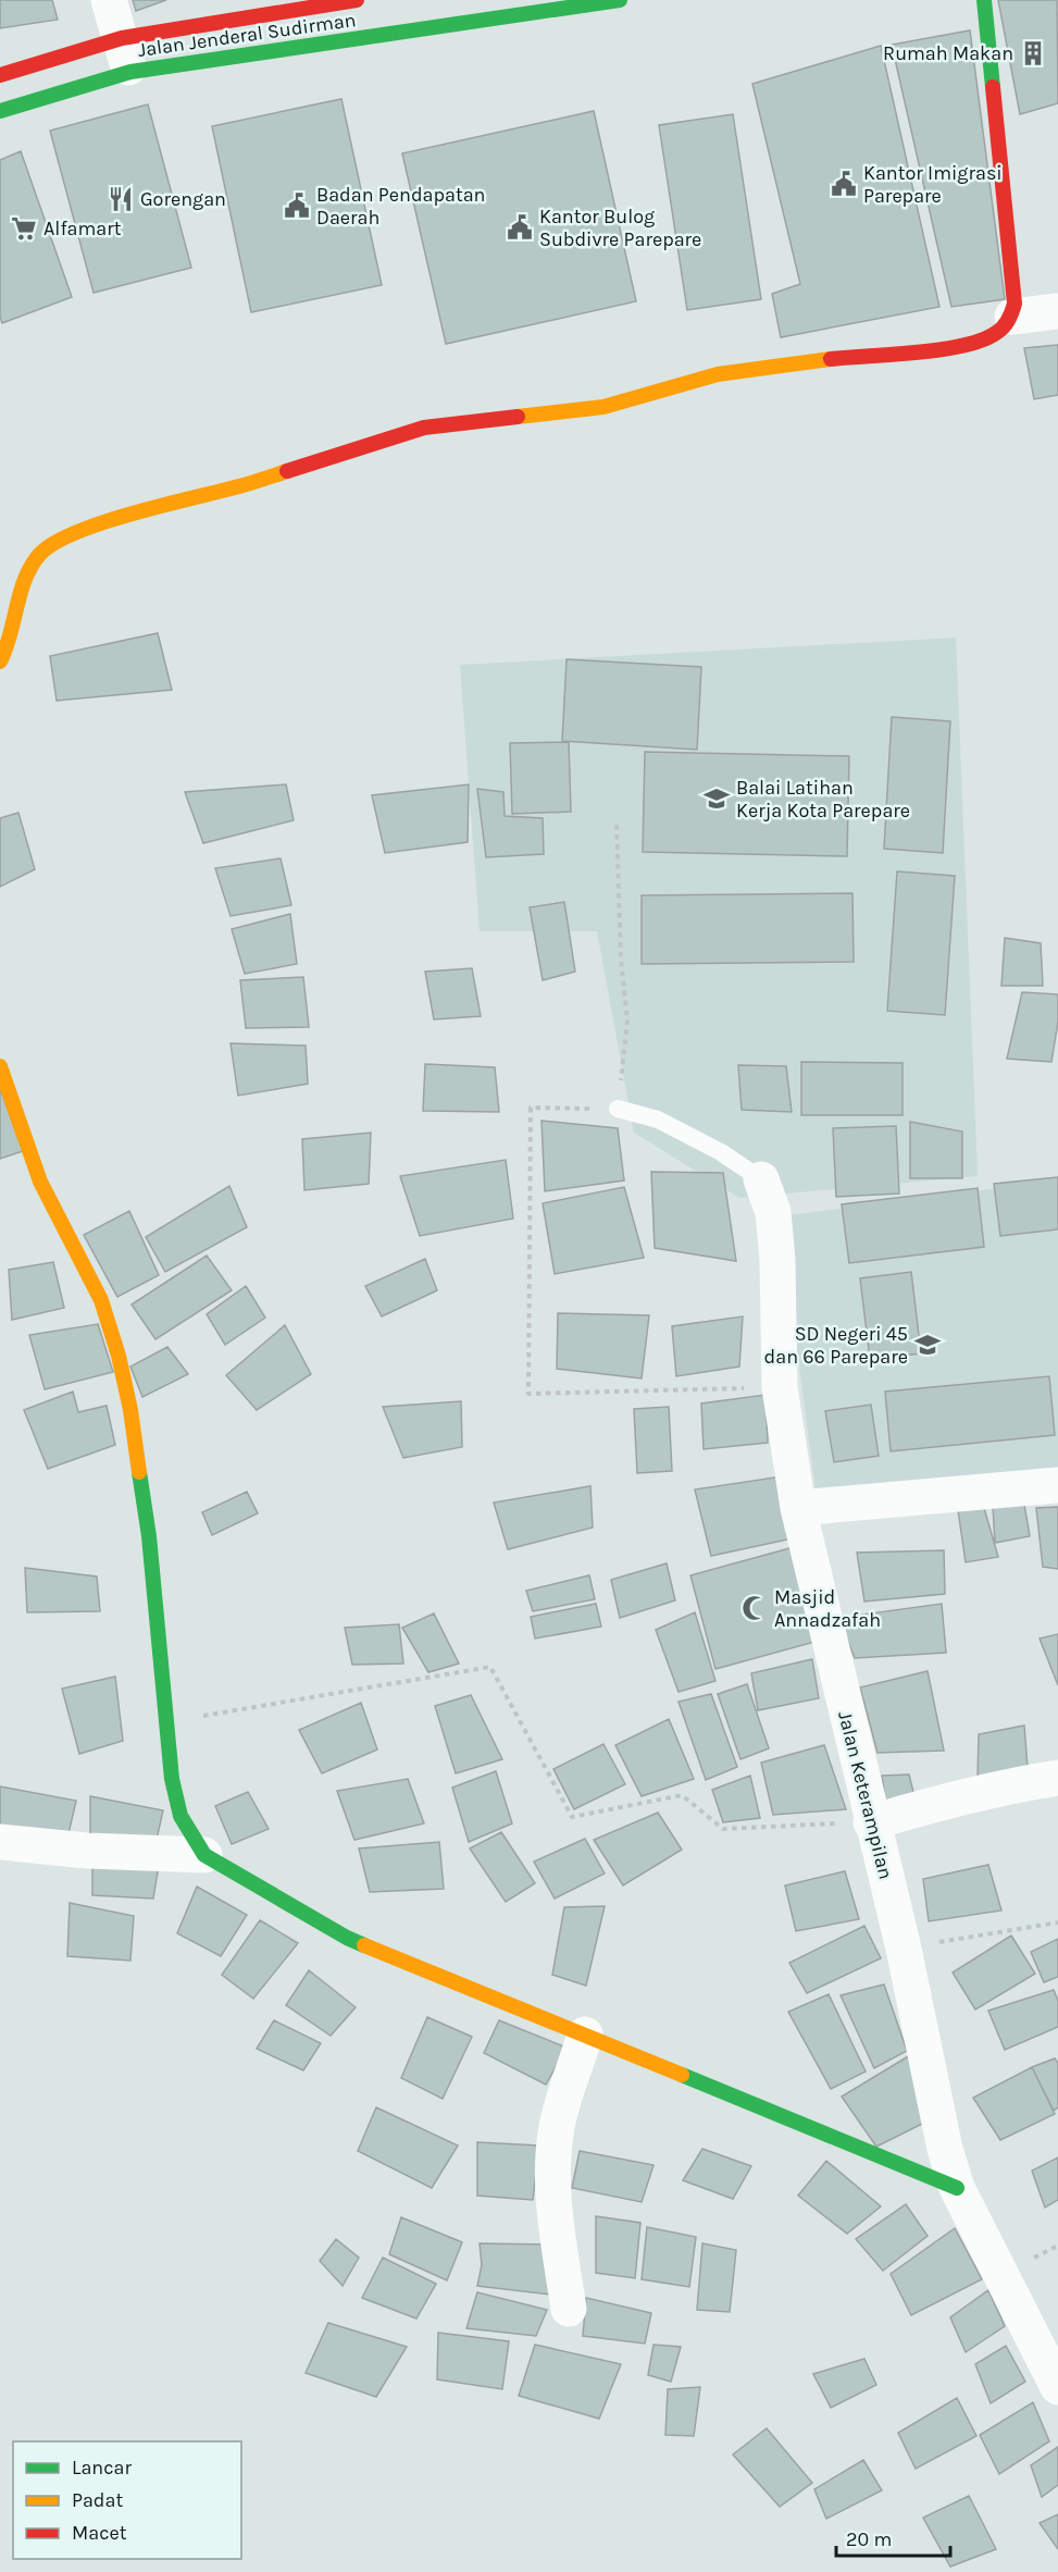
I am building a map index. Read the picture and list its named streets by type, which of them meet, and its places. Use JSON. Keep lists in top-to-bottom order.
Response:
{
  "streets": {
    "street": ["Jalan Jenderal Sudirman", "Jalan Keterampilan"]
  },
  "places": {
    "building": ["Rumah Makan"],
    "public building": ["Kantor Imigrasi Parepare", "Badan Pendapatan Daerah", "Kantor Bulog Subdivre Parepare"],
    "restaurant": ["Gorengan"],
    "supermarket": ["Alfamart"],
    "school or university": ["Balai Latihan Kerja Kota Parepare", "SD Negeri 45 dan 66 Parepare"],
    "mosque": ["Masjid Annadzafah"]
  },
  "legend": ["Lancar", "Padat", "Macet"],
  "scale_bar": "20 m"
}
